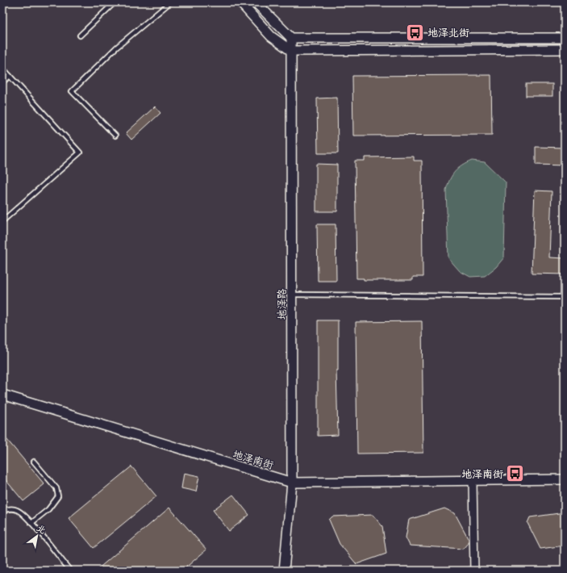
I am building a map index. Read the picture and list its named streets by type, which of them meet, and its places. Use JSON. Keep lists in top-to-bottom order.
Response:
{
  "streets": {
    "street": ["地泽路", "地泽南街"]
  },
  "crossings": [
    ["地泽路", "地泽南街"]
  ],
  "places": {
    "bus stop": ["地泽北街", "地泽南街"]
  },
  "north": "top right"
}
